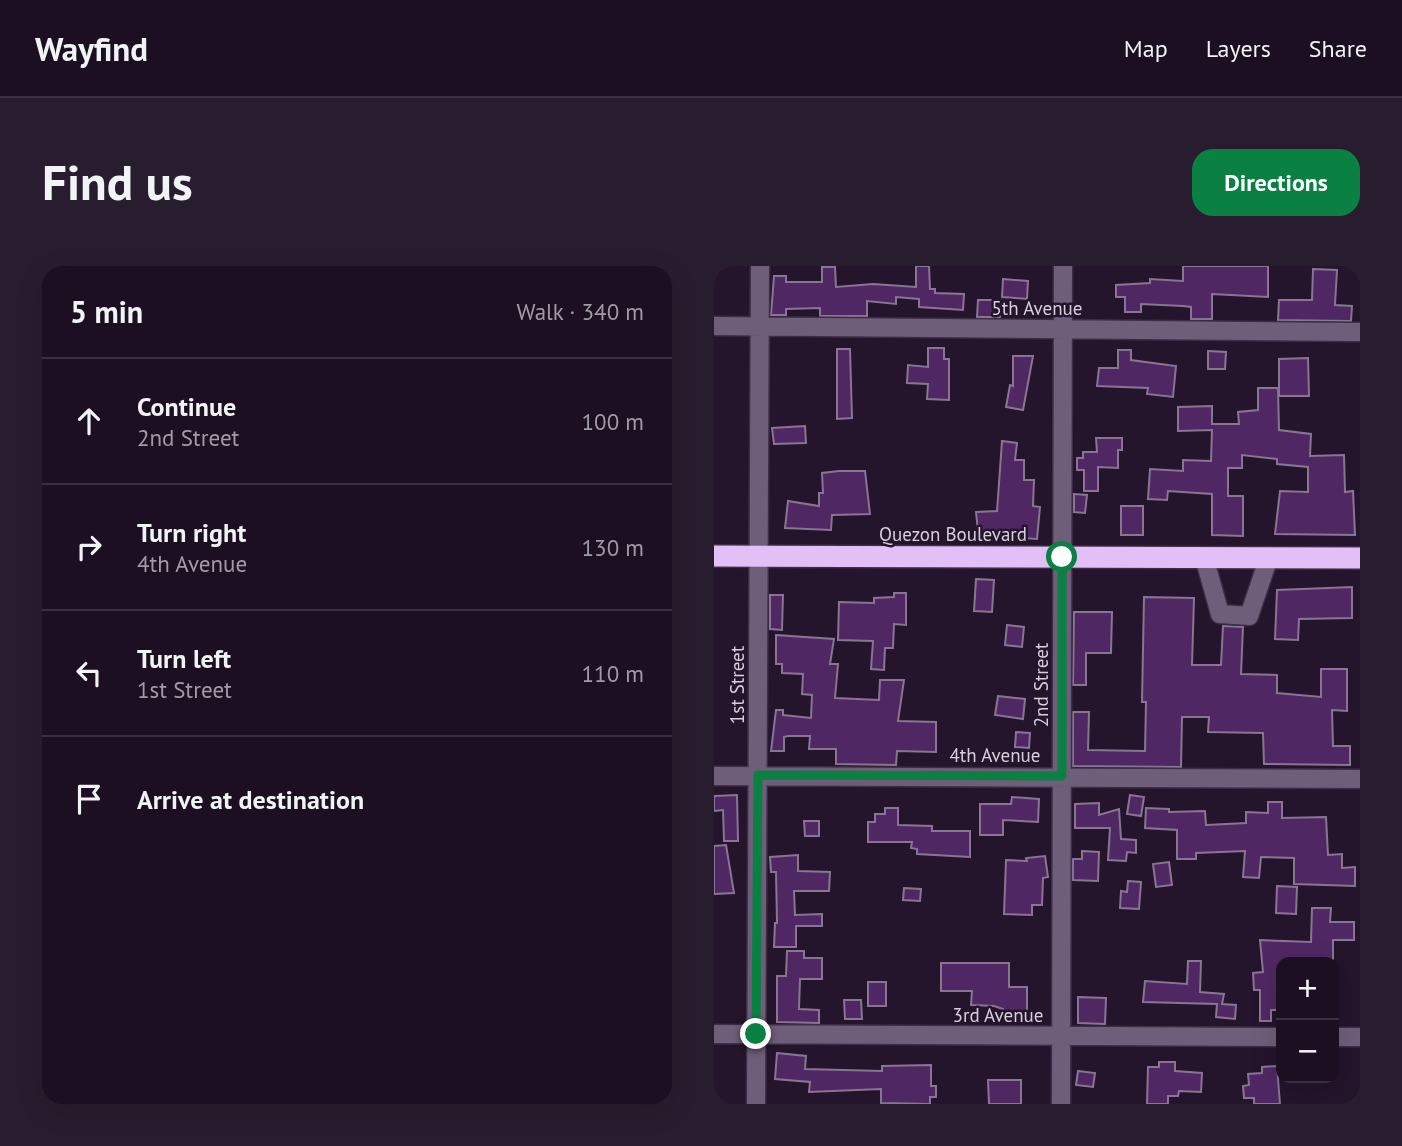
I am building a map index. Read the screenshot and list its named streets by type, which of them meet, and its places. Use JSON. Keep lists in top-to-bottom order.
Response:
{
  "streets": {
    "highway": ["Quezon Boulevard"],
    "street": [
      "5th Avenue",
      "1st Street",
      "2nd Street",
      "4th Avenue",
      "3rd Avenue"
    ]
  },
  "crossings": [
    ["5th Avenue", "1st Street"],
    ["5th Avenue", "2nd Street"],
    ["Quezon Boulevard", "1st Street"],
    ["Quezon Boulevard", "2nd Street"],
    ["1st Street", "4th Avenue"],
    ["1st Street", "3rd Avenue"],
    ["2nd Street", "4th Avenue"],
    ["2nd Street", "3rd Avenue"]
  ],
  "page": {
    "header": "Wayfind",
    "nav": ["Map", "Layers", "Share"],
    "buttons": "Directions",
    "title": "Find us",
    "heading": ["5 min", "Walk · 340 m"],
    "list": [
      ["Continue", "2nd Street", "100 m"],
      ["Turn right", "4th Avenue", "130 m"],
      ["Turn left", "1st Street", "110 m"],
      "Arrive at destination"
    ],
    "map_buttons": ["+", "−"]
  }
}
